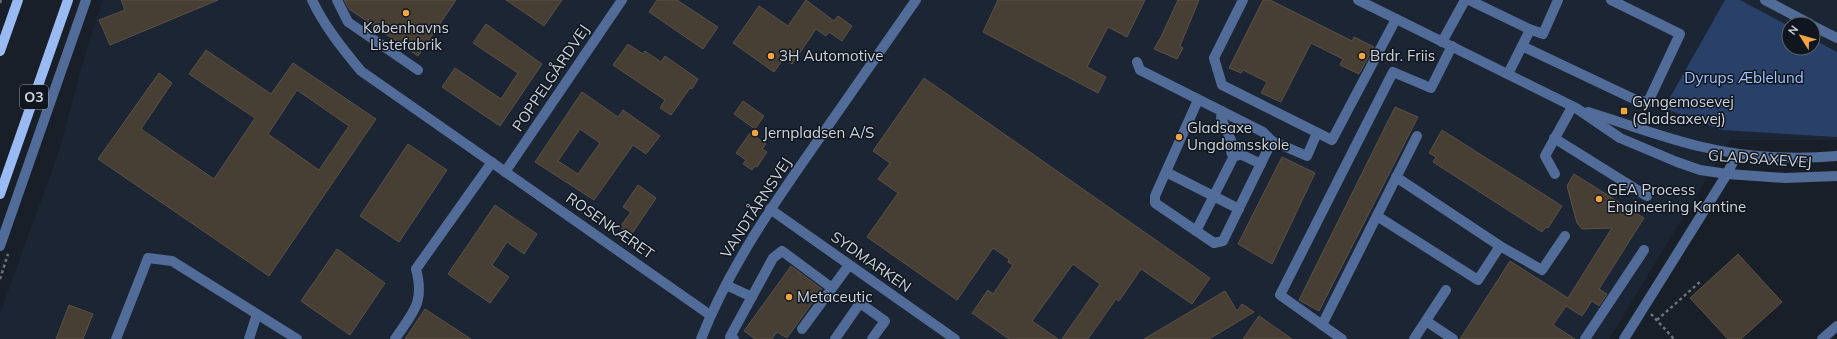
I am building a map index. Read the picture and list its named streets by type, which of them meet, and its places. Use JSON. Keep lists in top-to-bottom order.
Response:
{
  "streets": {
    "main road": ["O3"],
    "street": [
      "POPPELGÅRDVEJ",
      "GLADSAXEVEJ",
      "VANDTÅRNSVEJ",
      "ROSENKÆRET",
      "SYDMARKEN"
    ]
  },
  "crossings": [
    ["POPPELGÅRDVEJ", "ROSENKÆRET"],
    ["VANDTÅRNSVEJ", "ROSENKÆRET"],
    ["VANDTÅRNSVEJ", "SYDMARKEN"]
  ],
  "parks": ["Dyrups Æblelund"],
  "places": {
    "other": [
      "Københavns Listefabrik",
      "3H Automotive",
      "Brdr. Friis",
      "Jernpladsen A/S",
      "Gladsaxe Ungdomsskole",
      "GEA Process Engineering Kantine",
      "Metaceutic"
    ],
    "transit": ["Gyngemosevej (Gladsaxevej)"]
  },
  "north": "top left"
}
